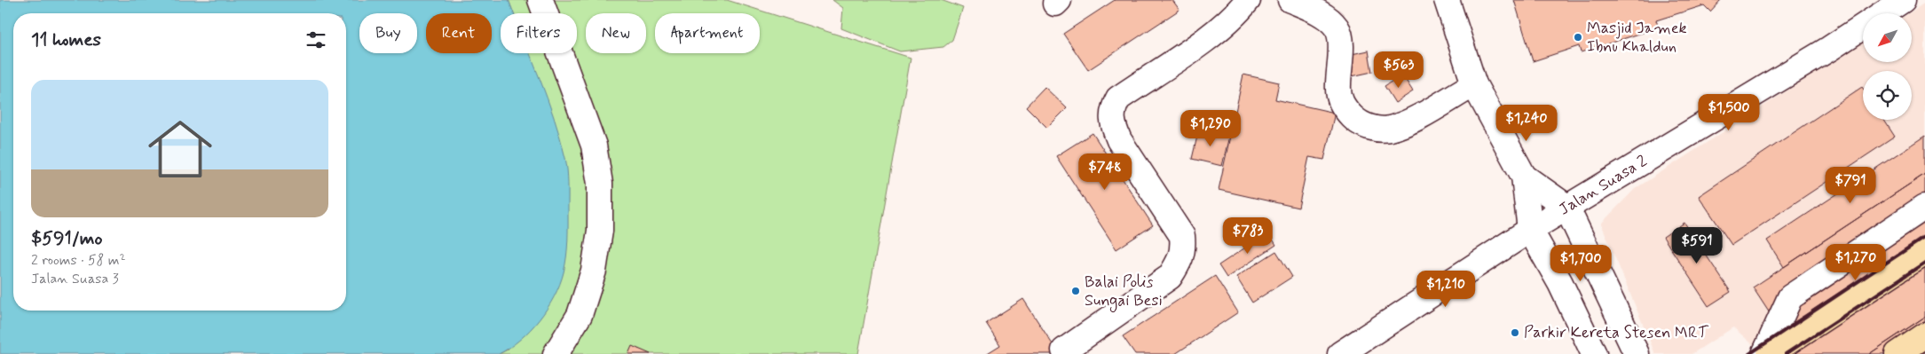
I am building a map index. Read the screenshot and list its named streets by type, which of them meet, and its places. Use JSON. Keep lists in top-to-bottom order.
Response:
{
  "streets": {
    "street": ["Jalan Suasa 2"]
  },
  "places": ["Masjid Jamek Ibnu Khaldun", "Balai Polis Sungai Besi", "Parkir Kereta Stesen MRT"],
  "north": "bottom left",
  "page": {
    "chip": [
      "Buy",
      "Rent",
      "Filters",
      "New",
      "Apartment"
    ],
    "heading": "11 homes",
    "price": [
      "$563",
      "$1,500",
      "$1,240",
      "$1,290",
      "$748",
      "$791",
      "$783",
      "$591",
      "$1,270",
      "$1,700",
      "$1,210"
    ],
    "list": [
      {
        "name": "$591/mo",
        "note": "2 rooms · 58 m² · Jalan Suasa 3"
      }
    ]
  }
}
